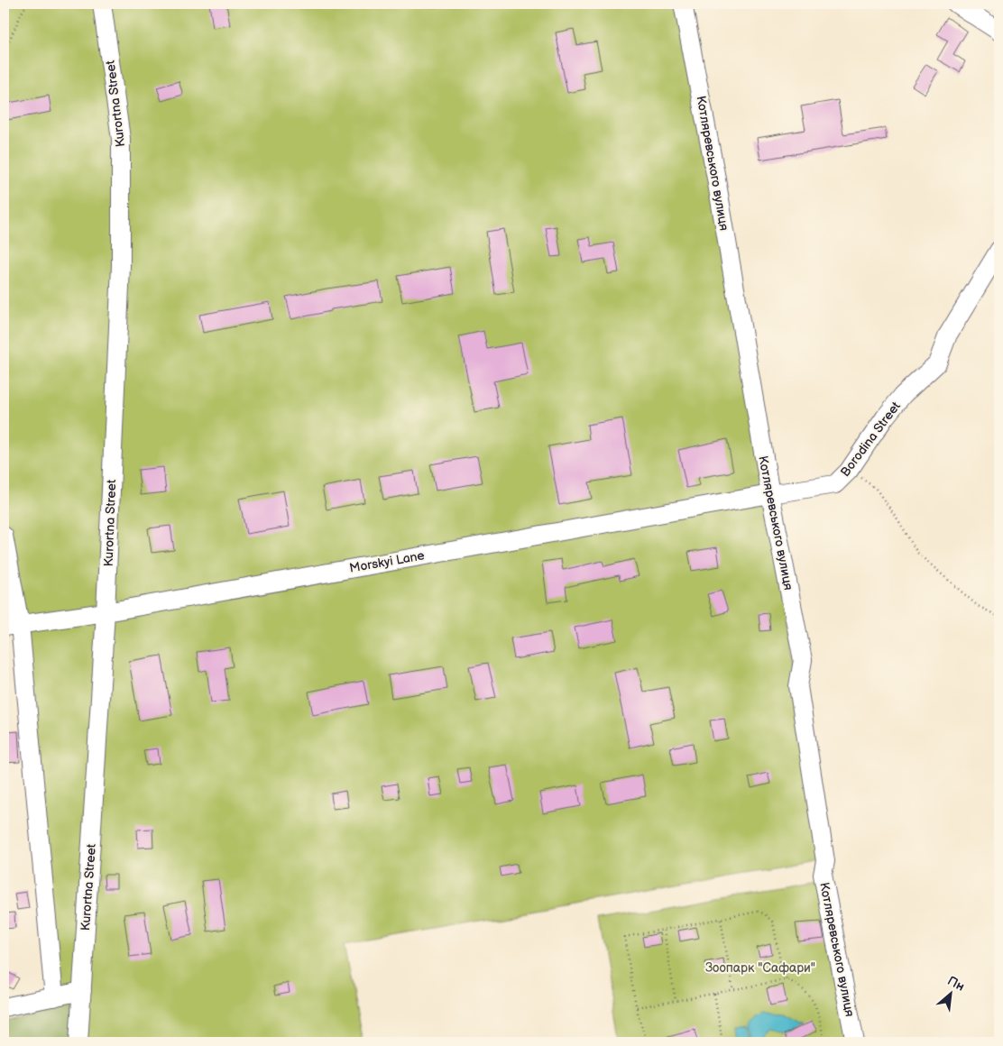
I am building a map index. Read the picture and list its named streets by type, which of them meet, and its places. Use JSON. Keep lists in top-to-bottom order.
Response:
{
  "streets": {
    "street": [
      "Kurortna Street",
      "Котляревського вулиця",
      "Borodina Street",
      "Morskyi Lane"
    ]
  },
  "crossings": [
    ["Kurortna Street", "Morskyi Lane"],
    ["Котляревського вулиця", "Borodina Street"],
    ["Котляревського вулиця", "Morskyi Lane"],
    ["Borodina Street", "Morskyi Lane"]
  ],
  "parks": ["Зоопарк \"Сафари\""],
  "north": "top right"
}
